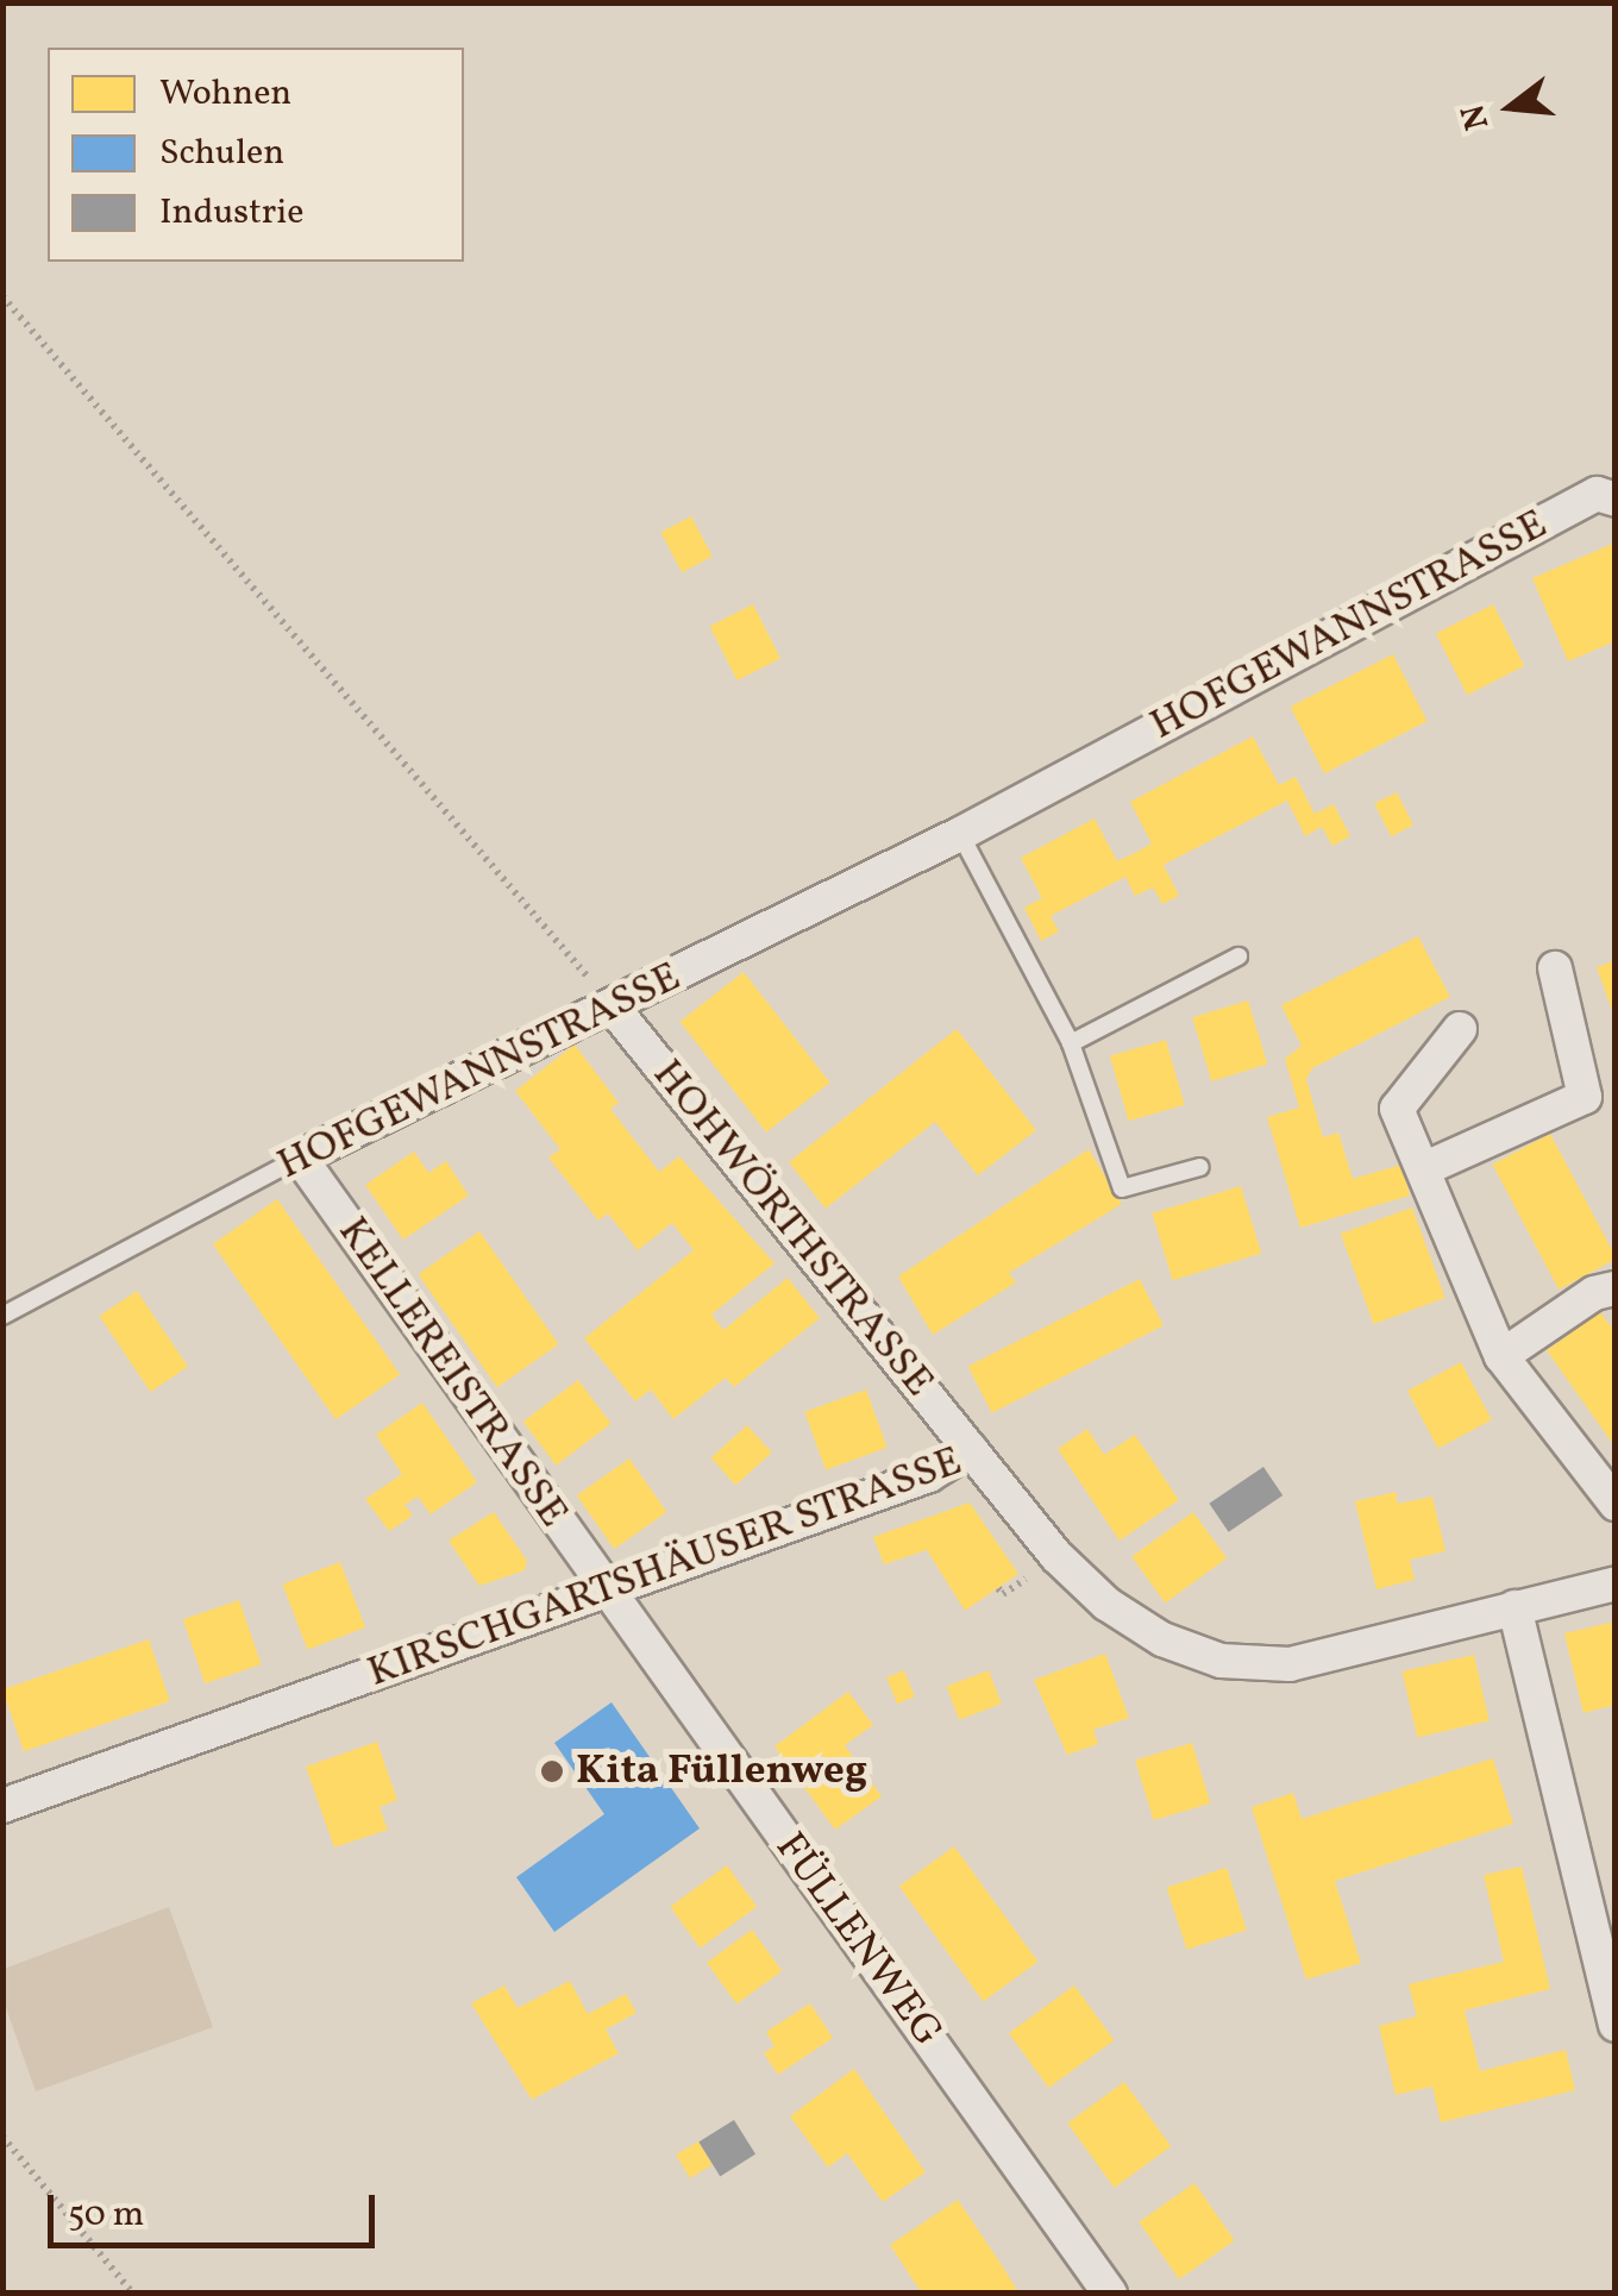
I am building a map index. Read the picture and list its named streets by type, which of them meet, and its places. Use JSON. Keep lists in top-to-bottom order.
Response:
{
  "streets": {
    "street": [
      "HOFGEWANNSTRASSE",
      "HOHWÖRTHSTRASSE",
      "KELLEREISTRASSE",
      "KIRSCHGARTSHÄUSER STRASSE",
      "FÜLLENWEG"
    ]
  },
  "crossings": [
    ["HOFGEWANNSTRASSE", "HOHWÖRTHSTRASSE"],
    ["HOFGEWANNSTRASSE", "KELLEREISTRASSE"],
    ["HOHWÖRTHSTRASSE", "KIRSCHGARTSHÄUSER STRASSE"],
    ["KELLEREISTRASSE", "KIRSCHGARTSHÄUSER STRASSE"],
    ["KELLEREISTRASSE", "FÜLLENWEG"],
    ["KIRSCHGARTSHÄUSER STRASSE", "FÜLLENWEG"]
  ],
  "places": ["Kita Füllenweg"],
  "legend": ["Wohnen", "Schulen", "Industrie"],
  "scale_bar": "50 m",
  "north": "left"
}
